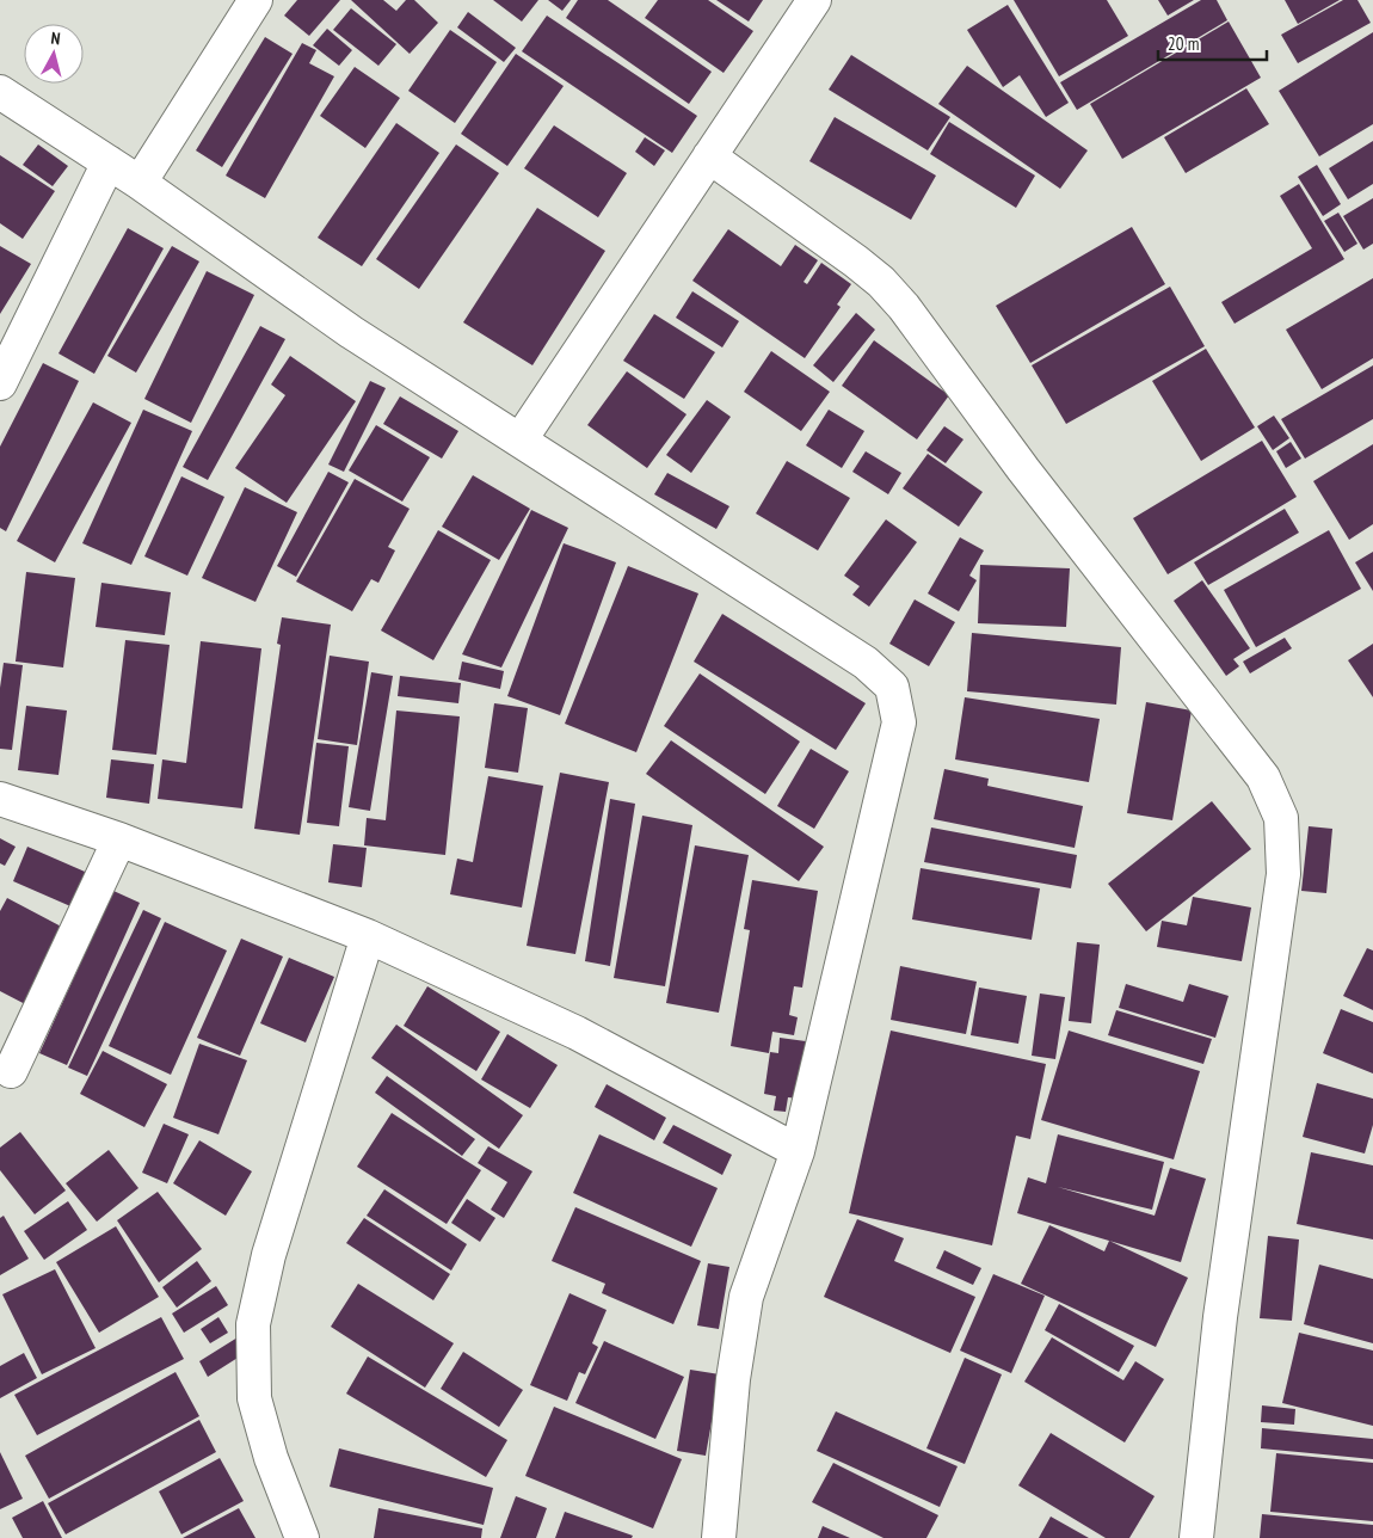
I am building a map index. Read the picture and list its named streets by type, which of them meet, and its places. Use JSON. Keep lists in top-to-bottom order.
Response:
{
  "scale_bar": "20 m",
  "north": "top"
}
